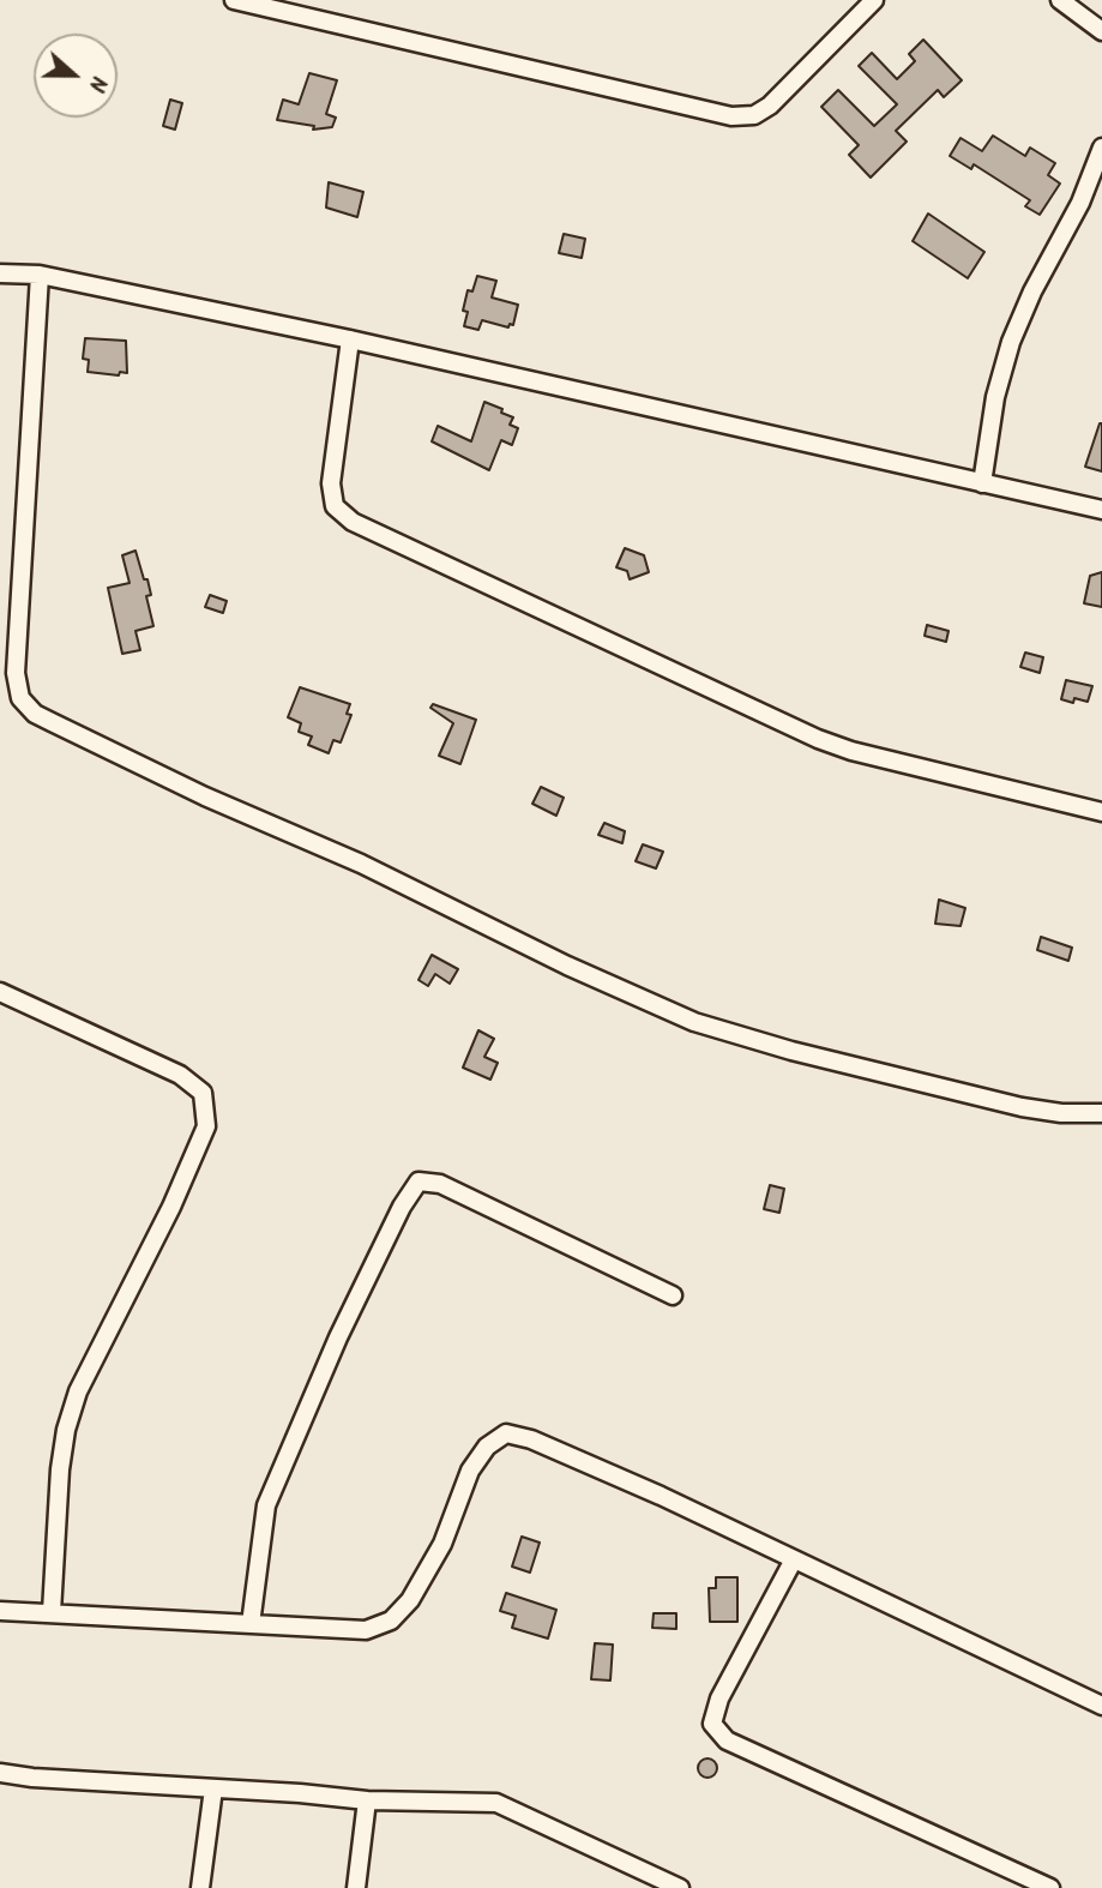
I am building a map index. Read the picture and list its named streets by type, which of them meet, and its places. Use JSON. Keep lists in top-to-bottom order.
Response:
{
  "north": "right"
}
